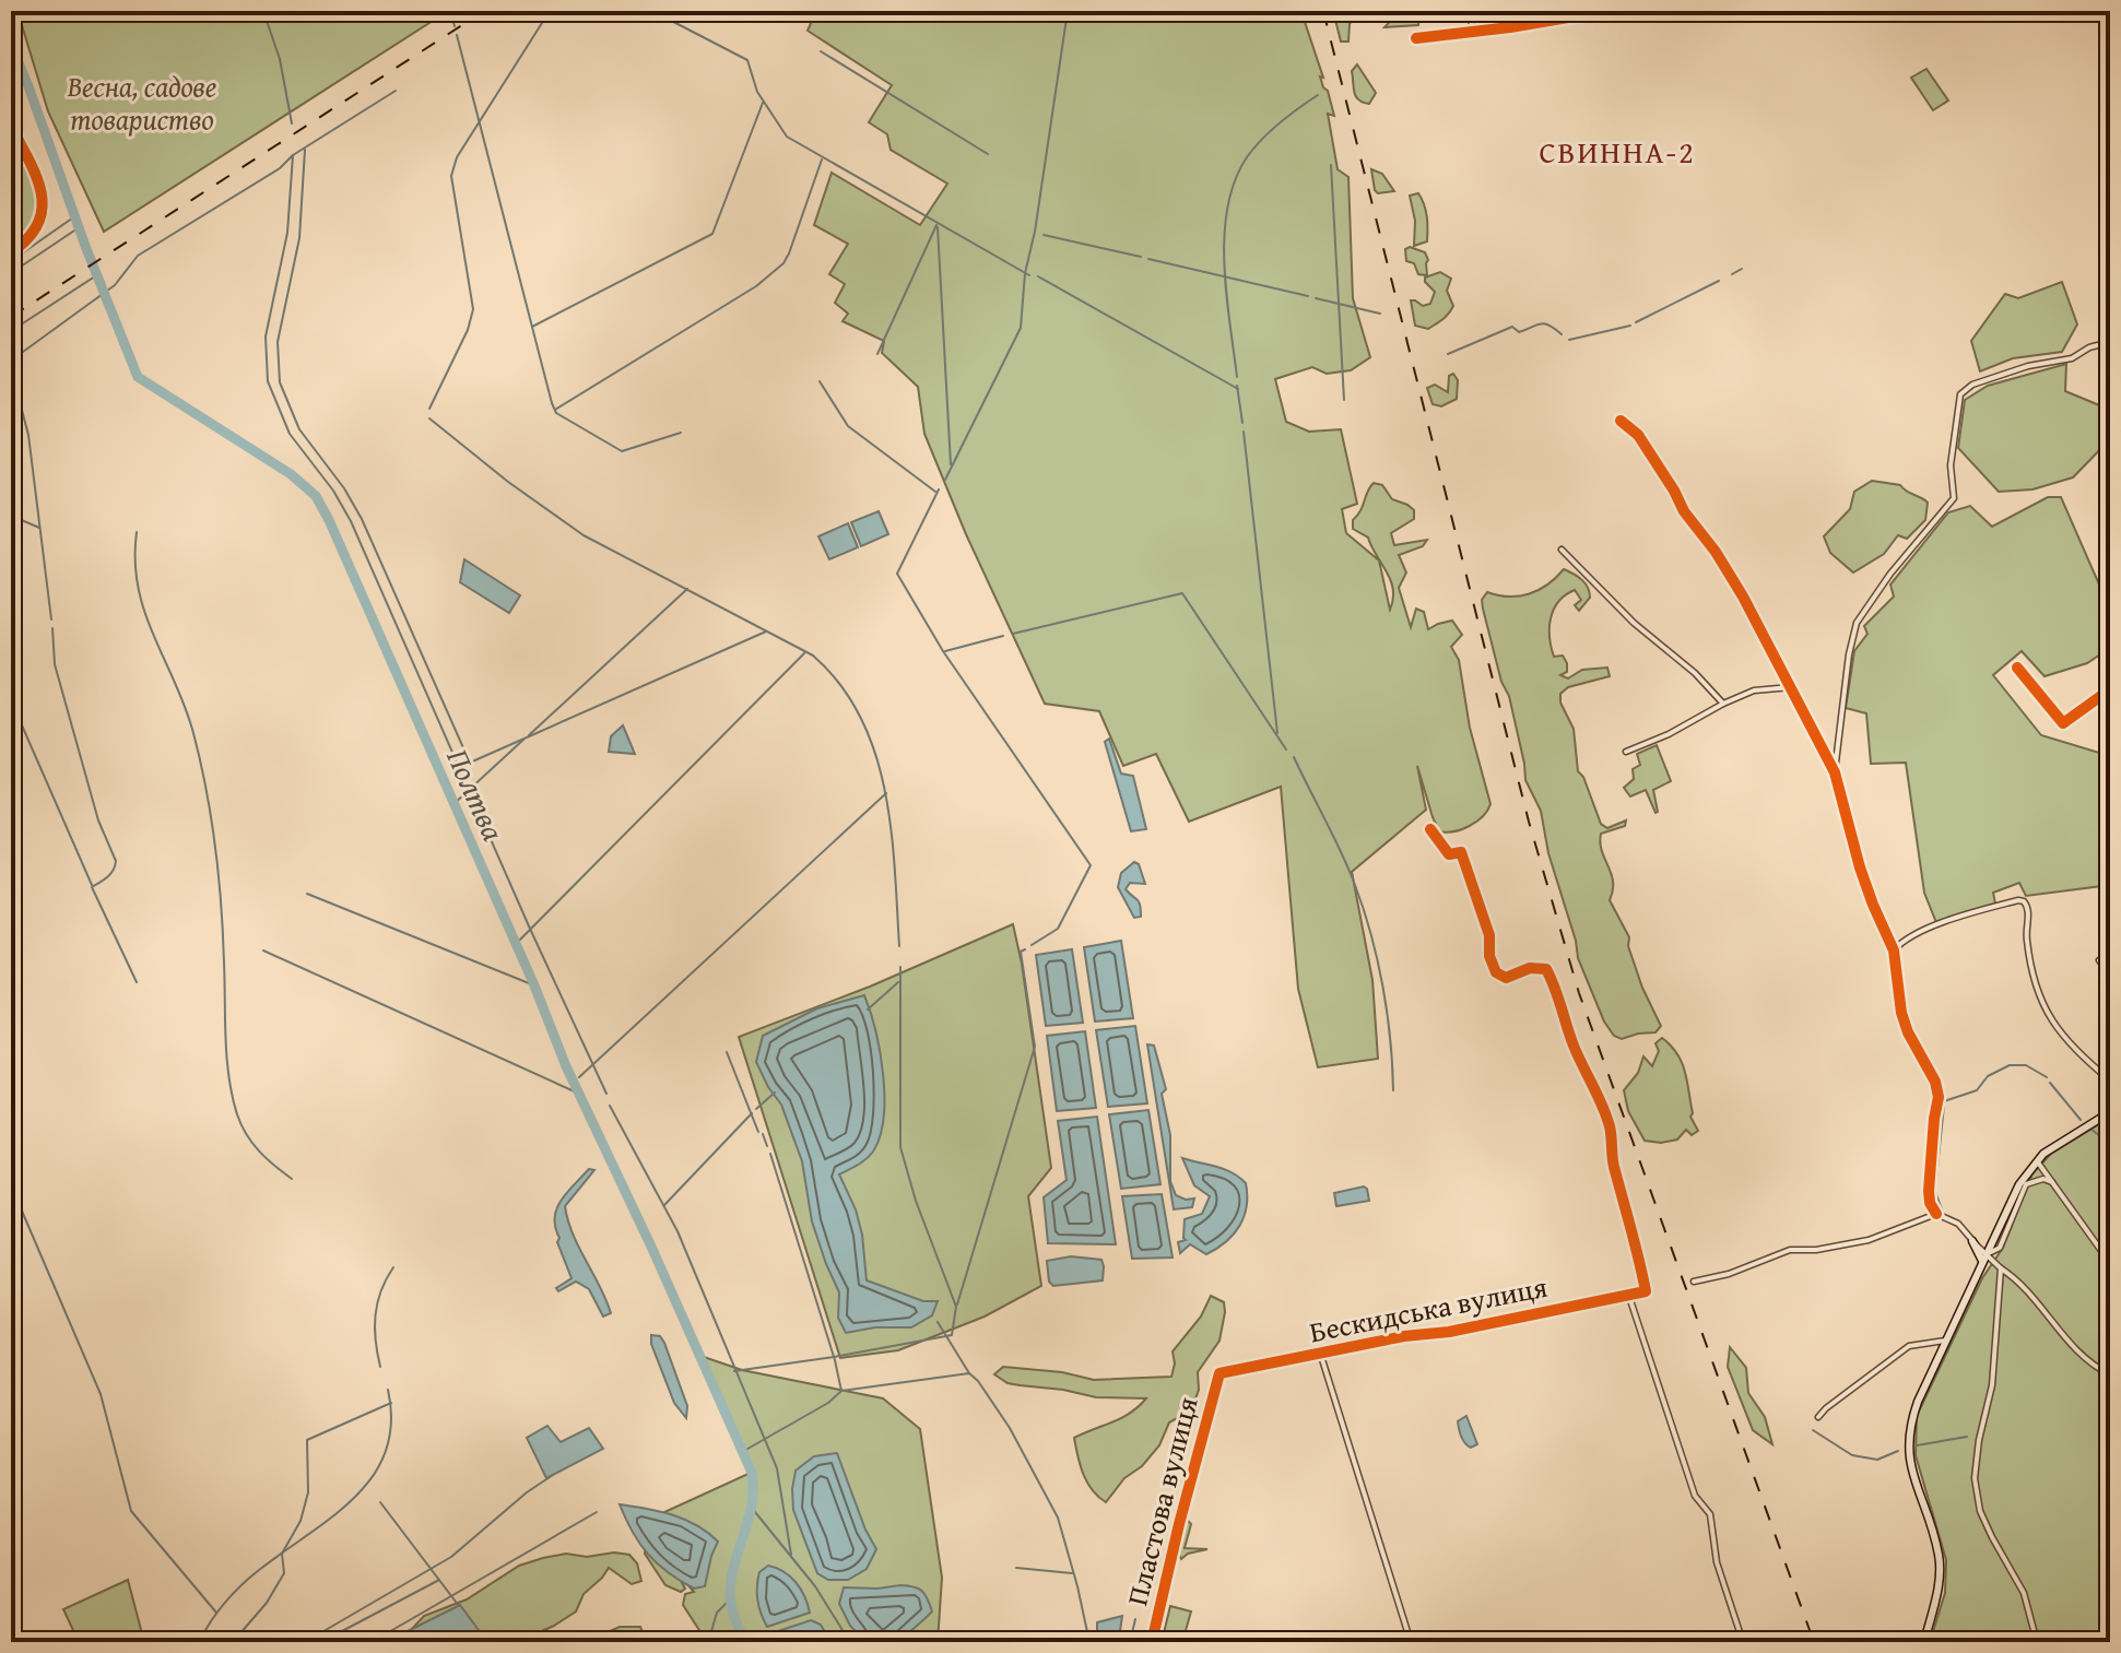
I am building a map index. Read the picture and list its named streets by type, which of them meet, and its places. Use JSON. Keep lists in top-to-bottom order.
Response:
{
  "streets": {
    "street": ["Бескидська вулиця", "Пластова вулиця"]
  },
  "crossings": [
    ["Бескидська вулиця", "Пластова вулиця"]
  ],
  "districts": ["СВИННА-2"],
  "water": ["Полтва"],
  "parks": ["Весна, садове товариство"]
}
